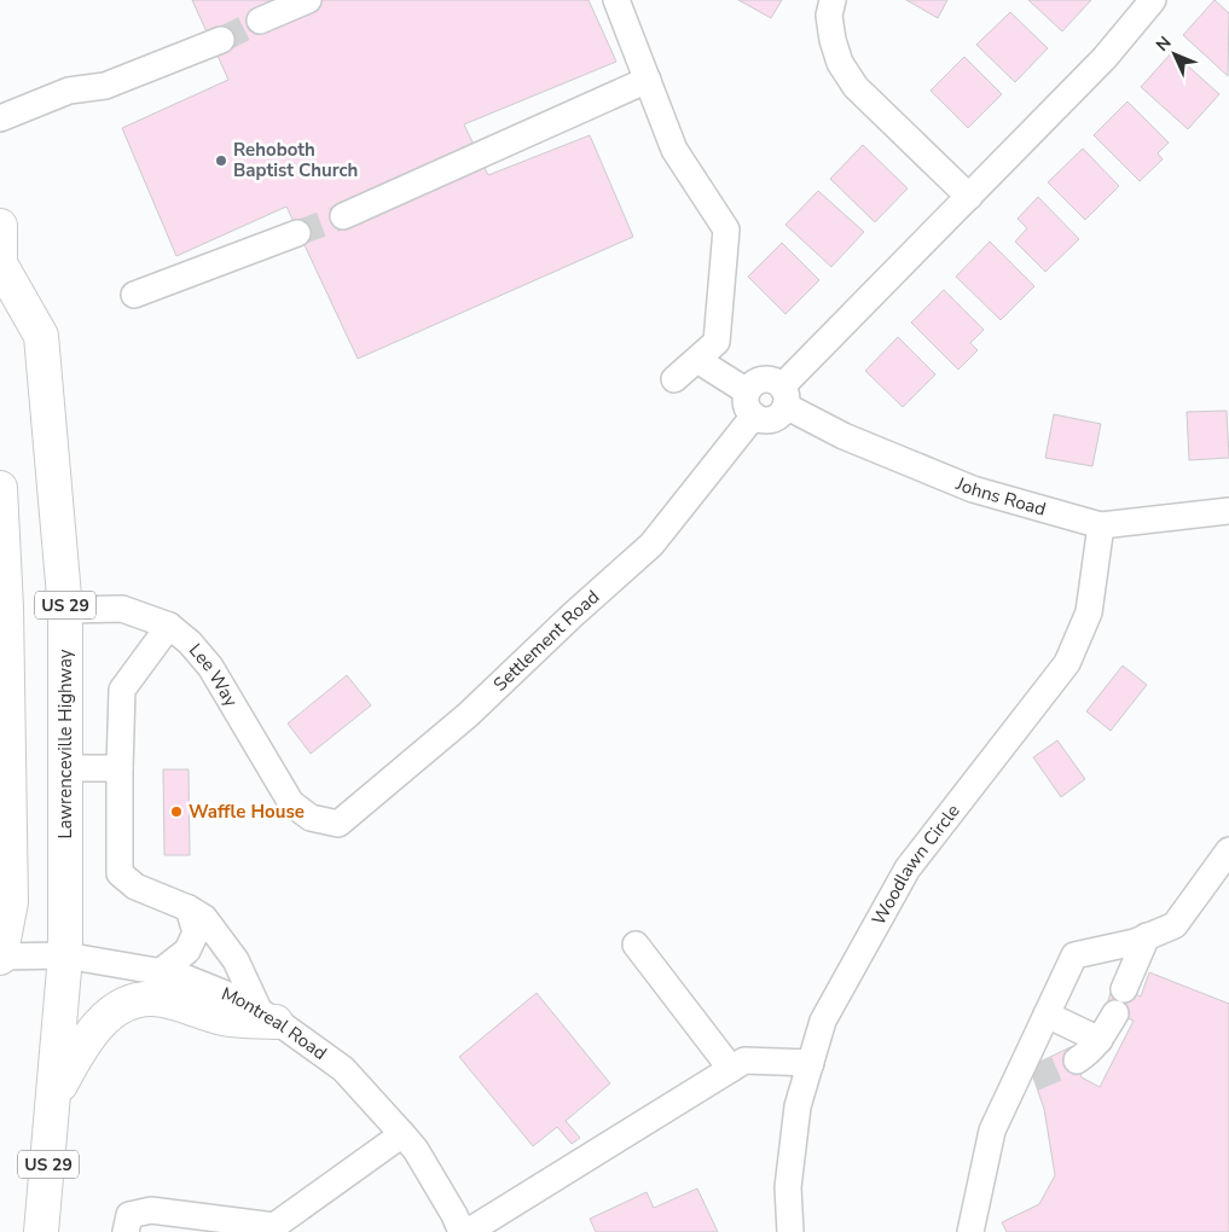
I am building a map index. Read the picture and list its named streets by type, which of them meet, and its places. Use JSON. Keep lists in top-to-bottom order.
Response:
{
  "streets": {
    "main road": ["US 29", "Lawrenceville Highway"],
    "street": [
      "Johns Road",
      "Settlement Road",
      "Lee Way",
      "Woodlawn Circle",
      "Montreal Road"
    ]
  },
  "crossings": [
    ["Johns Road", "Settlement Road"],
    ["Johns Road", "Woodlawn Circle"],
    ["Settlement Road", "Lee Way"],
    ["Lee Way", "Lawrenceville Highway"],
    ["Lawrenceville Highway", "Montreal Road"]
  ],
  "places": ["Rehoboth Baptist Church", "Waffle House"],
  "north": "top left"
}
